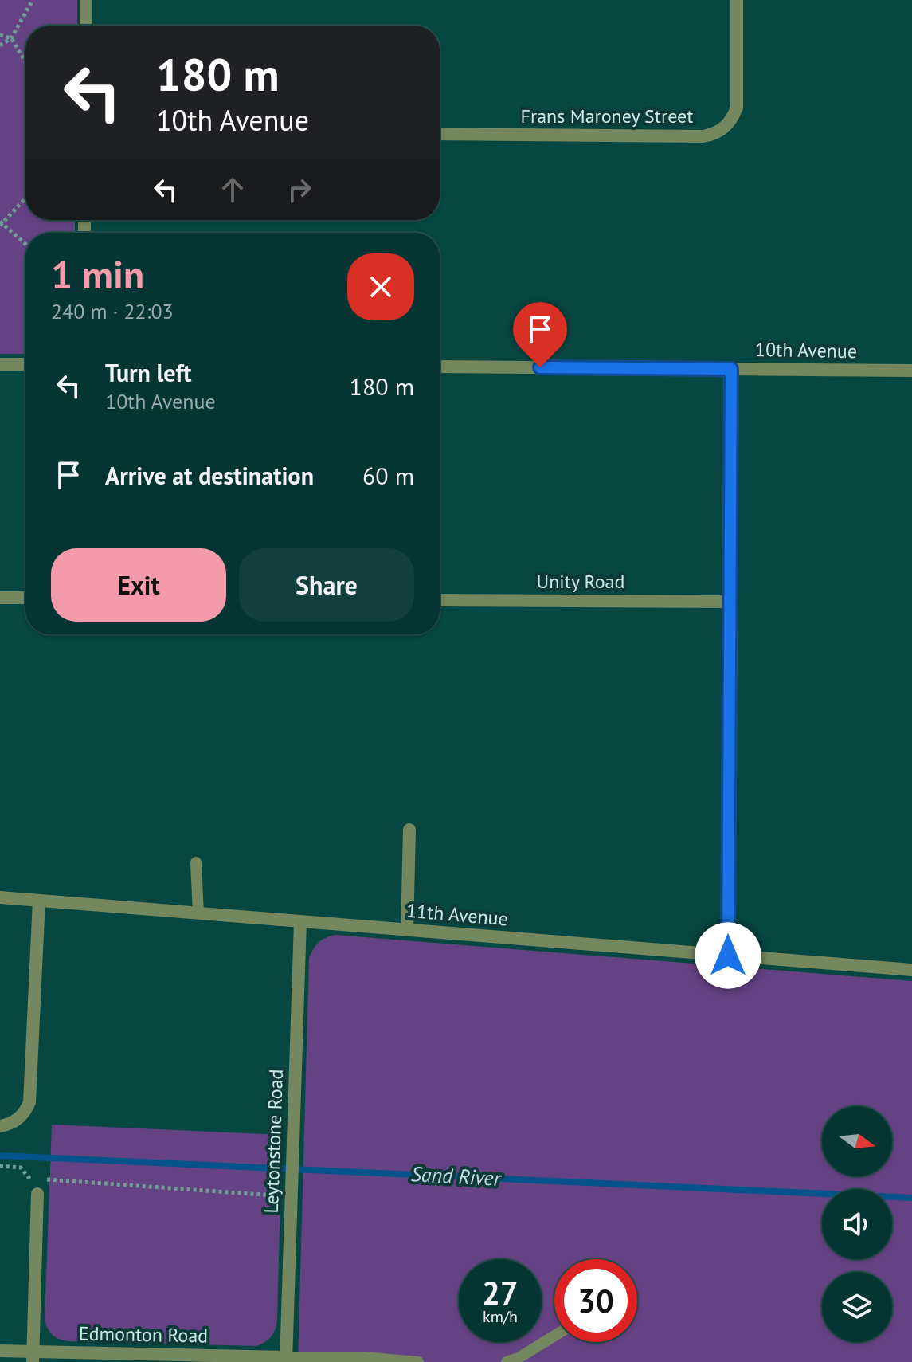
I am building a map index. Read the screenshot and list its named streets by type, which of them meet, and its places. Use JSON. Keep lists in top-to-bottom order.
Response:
{
  "streets": {
    "street": [
      "Frans Maroney Street",
      "10th Avenue",
      "Unity Road",
      "11th Avenue",
      "Leytonstone Road",
      "Edmonton Road"
    ]
  },
  "crossings": [
    ["11th Avenue", "Leytonstone Road"],
    ["Leytonstone Road", "Edmonton Road"]
  ],
  "water": ["Sand River"],
  "north": "right",
  "page": {
    "turn": ["180 m", "10th Avenue"],
    "heading": ["1 min", "240 m · 22:03"],
    "list": [
      {
        "name": "Turn left",
        "note": "10th Avenue",
        "value": "180 m"
      },
      {
        "name": "Arrive at destination",
        "value": "60 m"
      }
    ],
    "buttons": ["Exit", "Share"],
    "speed": "27 km/h",
    "limit": "30"
  }
}
